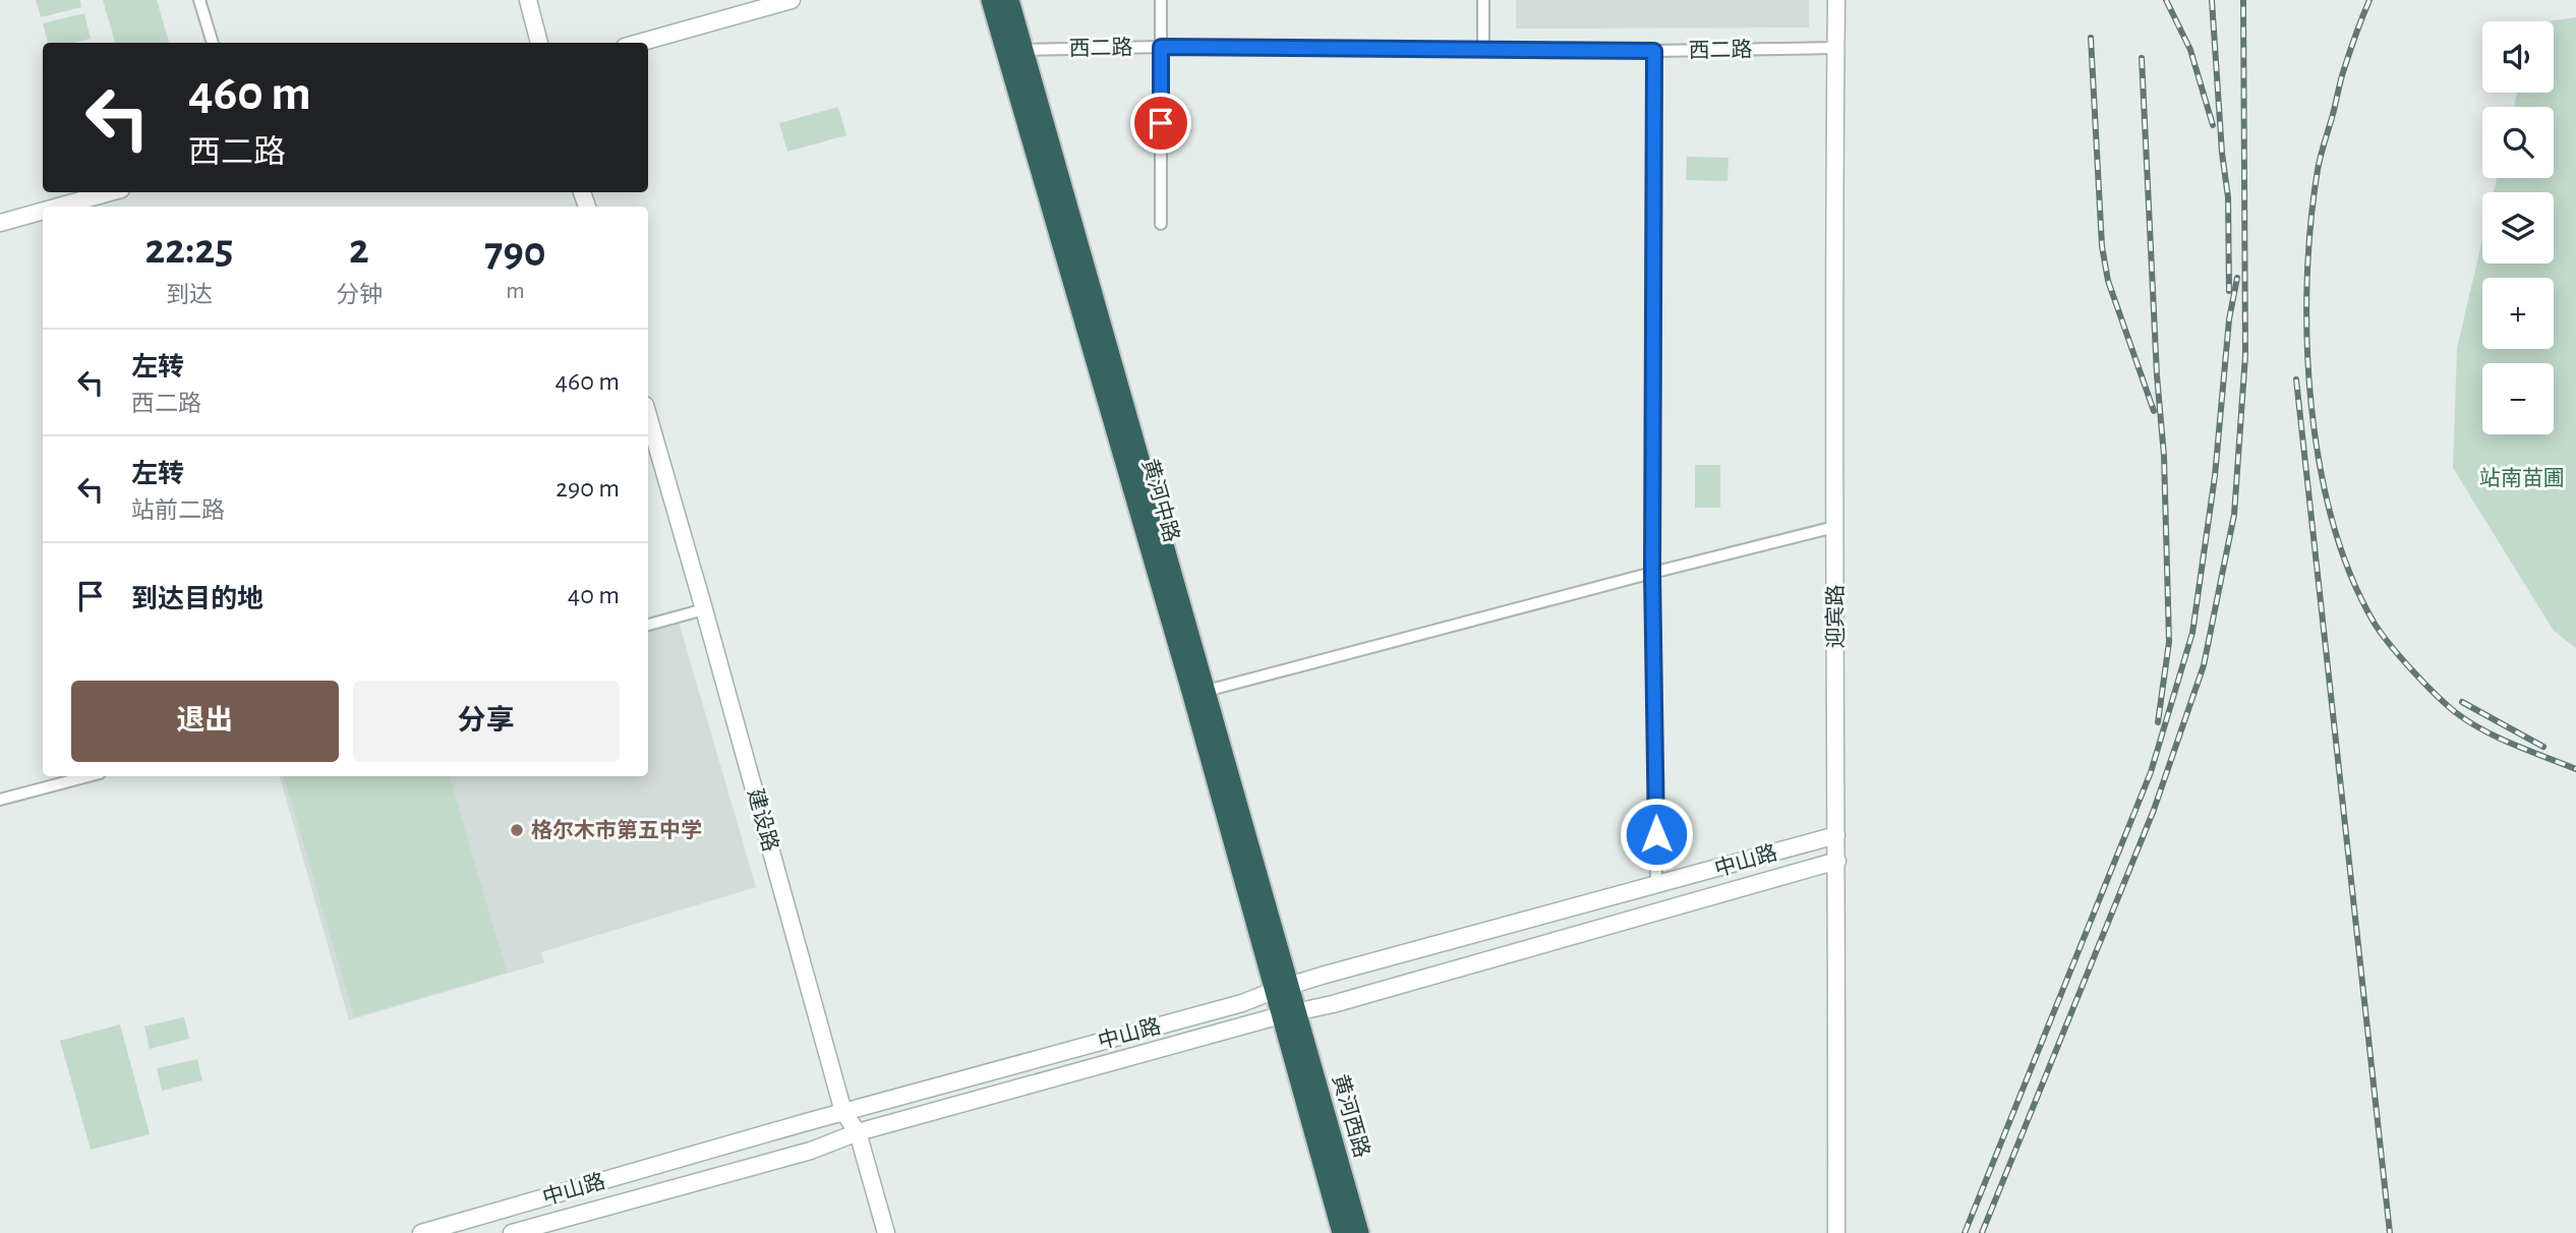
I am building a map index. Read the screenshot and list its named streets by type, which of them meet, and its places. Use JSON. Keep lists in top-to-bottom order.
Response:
{
  "streets": {
    "highway": ["黄河中路", "黄河西路"],
    "main road": ["迎宾路", "建设路", "中山路"],
    "street": ["西二路"]
  },
  "crossings": [
    ["西二路", "黄河中路"],
    ["西二路", "迎宾路"],
    ["黄河中路", "中山路"],
    ["黄河中路", "黄河西路"],
    ["迎宾路", "中山路"],
    ["建设路", "中山路"],
    ["中山路", "黄河西路"]
  ],
  "parks": ["站南苗圃"],
  "places": ["格尔木市第五中学"],
  "page": {
    "map_buttons": ["+", "−"],
    "turn": ["460 m", "西二路"],
    "eta": [
      "22:25",
      "到达",
      "2",
      "分钟",
      "790",
      "m"
    ],
    "list": [
      {
        "name": "左转",
        "note": "西二路",
        "value": "460 m"
      },
      {
        "name": "左转",
        "note": "站前二路",
        "value": "290 m"
      },
      {
        "name": "到达目的地",
        "value": "40 m"
      }
    ],
    "buttons": ["退出", "分享"]
  }
}
